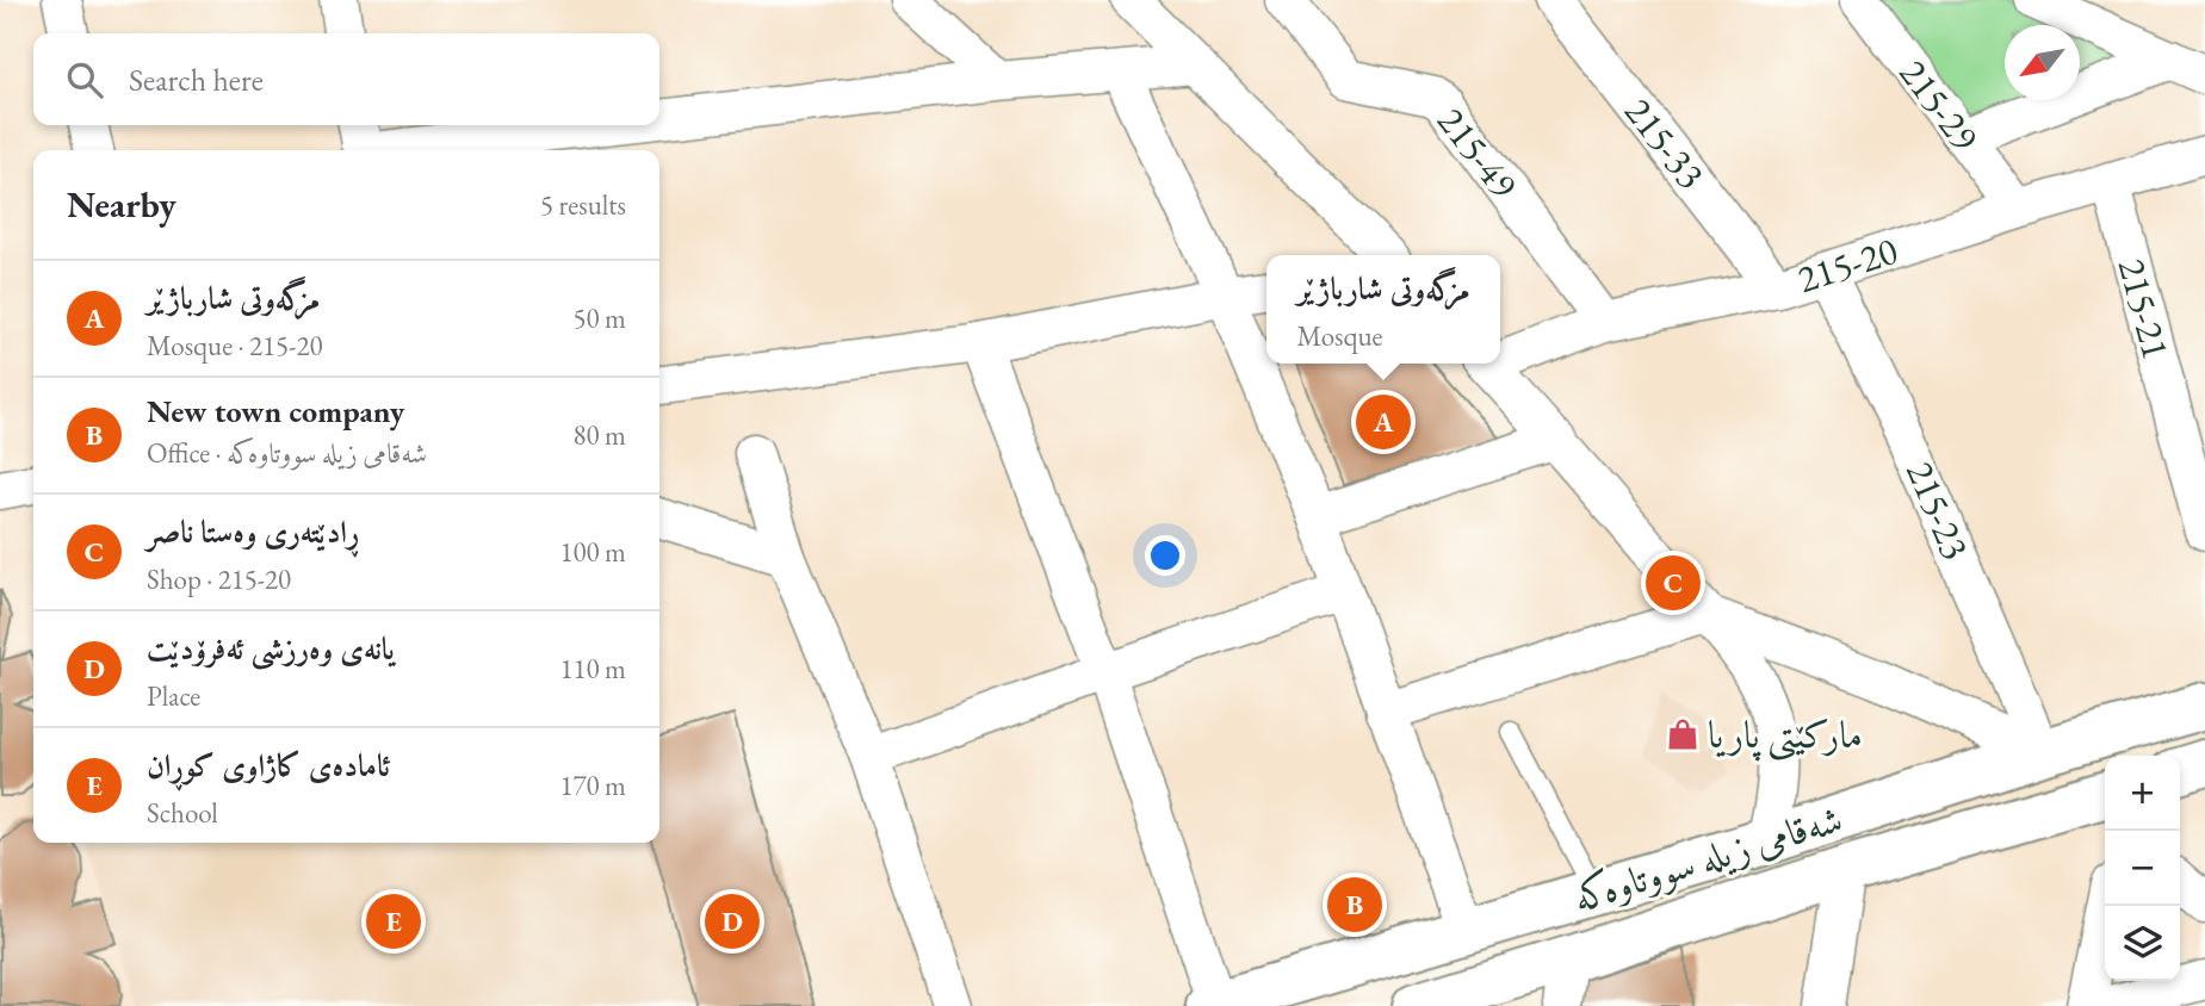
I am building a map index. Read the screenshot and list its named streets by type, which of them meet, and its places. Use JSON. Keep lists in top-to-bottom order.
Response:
{
  "streets": {
    "main road": ["شەقامی زیلە سووتاوەکە"],
    "street": [
      "215-29",
      "215-33",
      "215-49",
      "215-20",
      "215-21",
      "215-23"
    ]
  },
  "crossings": [
    ["215-29", "215-20"],
    ["215-33", "215-20"],
    ["215-49", "215-20"],
    ["215-20", "215-21"],
    ["215-20", "215-23"],
    ["215-23", "شەقامی زیلە سووتاوەکە"]
  ],
  "places": {
    "shop": ["مارکێتی پاریا"]
  },
  "north": "bottom left",
  "page": {
    "search": "Search here",
    "heading": ["Nearby", "5 results"],
    "popup": ["مزگەوتی شارباژێر", "Mosque"],
    "list": [
      {
        "mark": "A",
        "name": "مزگەوتی شارباژێر",
        "note": "Mosque · 215-20",
        "value": "50 m"
      },
      {
        "mark": "B",
        "name": "New town company",
        "note": "Office · شەقامی زیلە سووتاوەکە",
        "value": "80 m"
      },
      {
        "mark": "C",
        "name": "ڕادێتەری وەستا ناصر",
        "note": "Shop · 215-20",
        "value": "100 m"
      },
      {
        "mark": "D",
        "name": "یانەی وەرزشی ئەفرۆدێت",
        "note": "Place",
        "value": "110 m"
      },
      {
        "mark": "E",
        "name": "ئامادەی کاژاوی کوڕان",
        "note": "School",
        "value": "170 m"
      }
    ],
    "pins": [
      "A",
      "C",
      "B",
      "D",
      "E"
    ],
    "map_buttons": ["+", "−"]
  }
}
